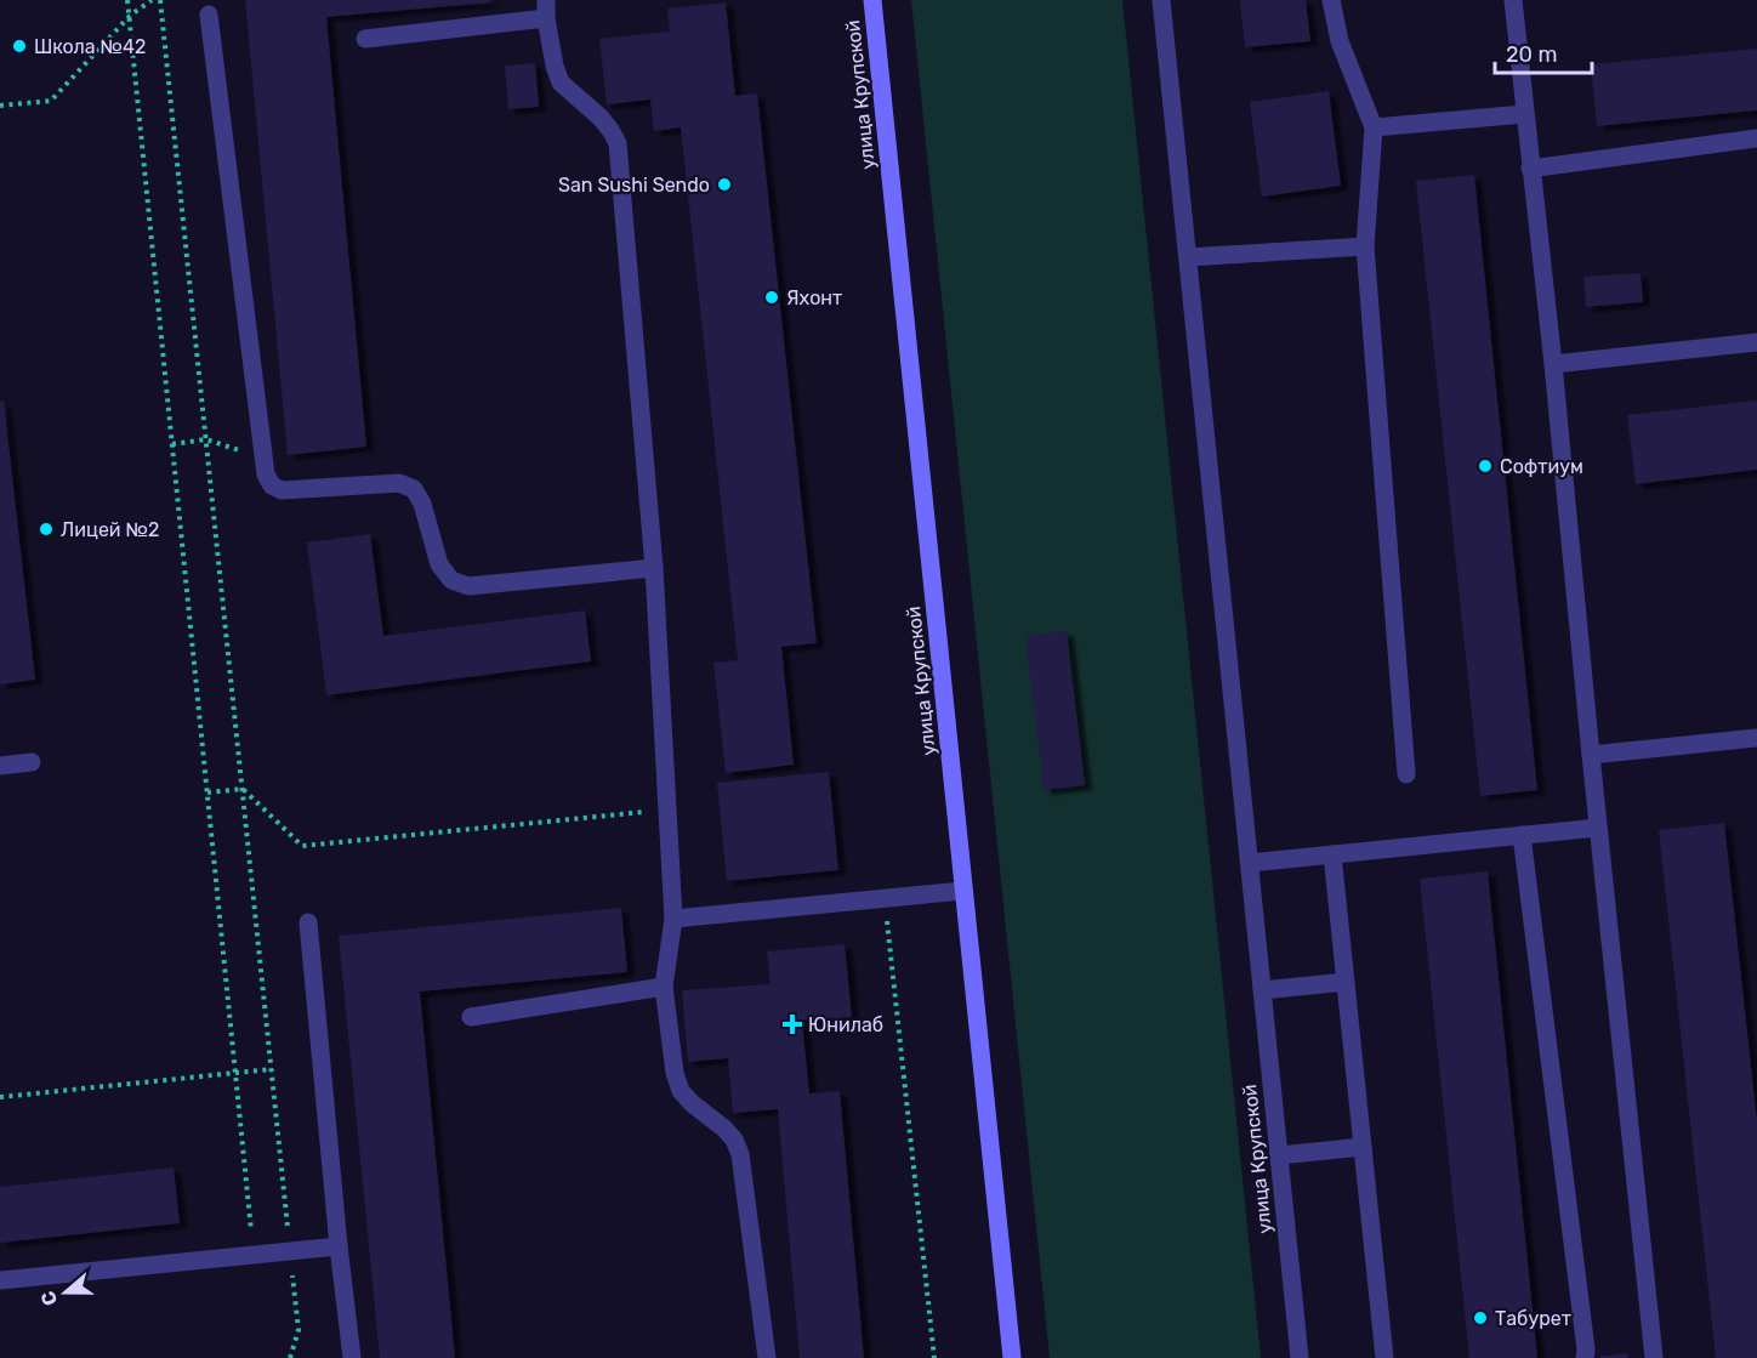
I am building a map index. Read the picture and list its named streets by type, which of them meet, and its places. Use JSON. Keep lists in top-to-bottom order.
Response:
{
  "streets": {
    "main road": ["улица Крупской"]
  },
  "places": {
    "other": [
      "Школа №42",
      "San Sushi Sendo",
      "Яхонт",
      "Софтиум",
      "Лицей №2",
      "Табурет"
    ],
    "health": ["Юнилаб"]
  },
  "scale_bar": "20 m",
  "north": "left"
}
